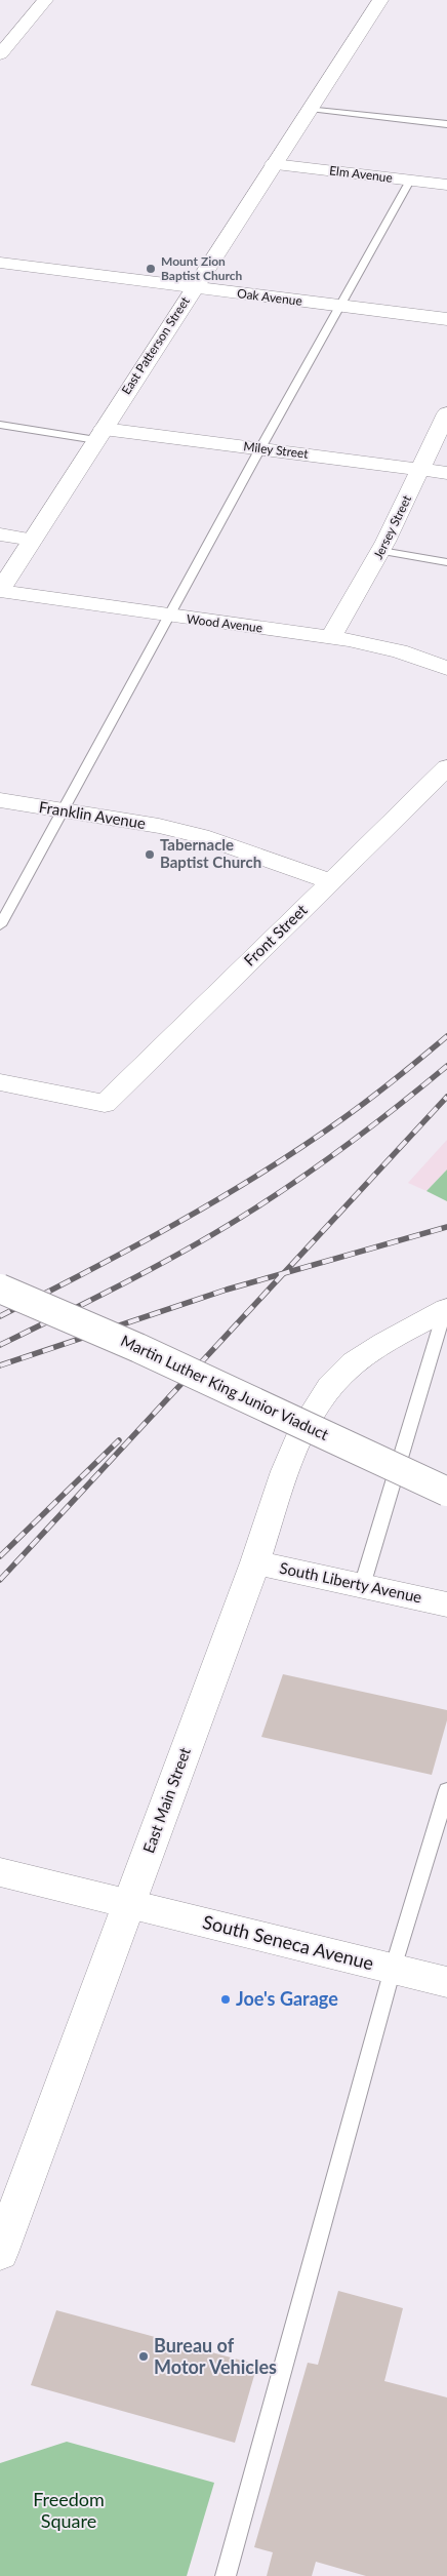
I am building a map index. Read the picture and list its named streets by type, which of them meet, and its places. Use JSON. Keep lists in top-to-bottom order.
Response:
{
  "streets": {
    "street": [
      "Elm Avenue",
      "Oak Avenue",
      "East Patterson Street",
      "Miley Street",
      "Jersey Street",
      "Wood Avenue",
      "Franklin Avenue",
      "Front Street",
      "Martin Luther King Junior Viaduct",
      "South Liberty Avenue",
      "East Main Street",
      "South Seneca Avenue"
    ]
  },
  "crossings": [
    ["Elm Avenue", "East Patterson Street"],
    ["Oak Avenue", "East Patterson Street"],
    ["East Patterson Street", "Miley Street"],
    ["East Patterson Street", "Wood Avenue"],
    ["Miley Street", "Jersey Street"],
    ["Jersey Street", "Wood Avenue"],
    ["Franklin Avenue", "Front Street"],
    ["South Liberty Avenue", "East Main Street"],
    ["East Main Street", "South Seneca Avenue"]
  ],
  "parks": ["Freedom Square"],
  "places": [
    "Mount Zion Baptist Church",
    "Tabernacle Baptist Church",
    "Joe's Garage",
    "Bureau of Motor Vehicles"
  ]
}
